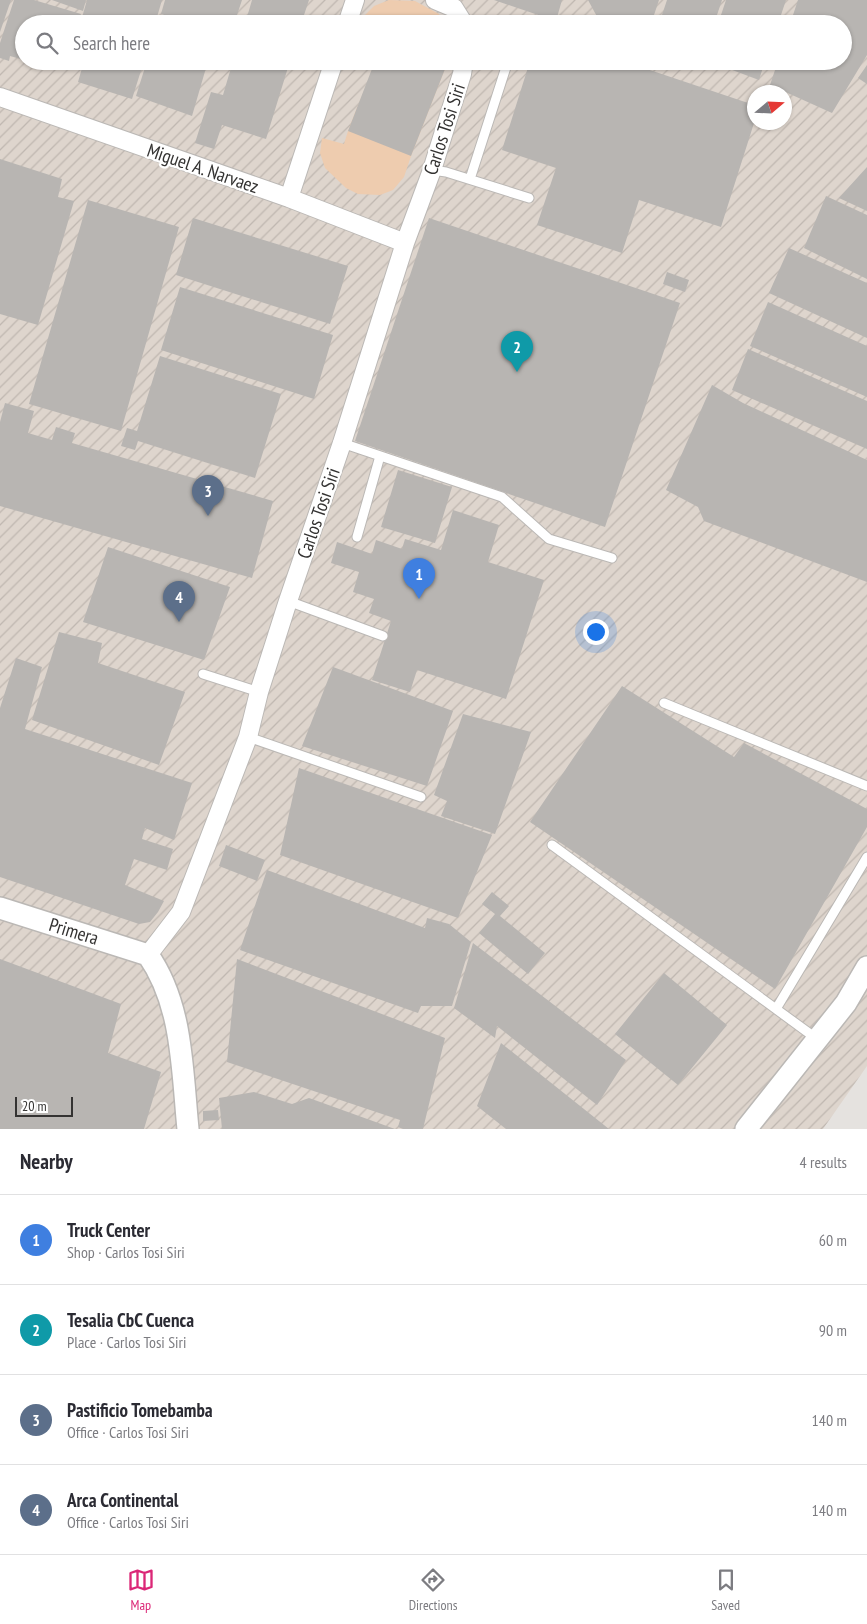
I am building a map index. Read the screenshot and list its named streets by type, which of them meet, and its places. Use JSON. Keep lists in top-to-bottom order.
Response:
{
  "streets": {
    "street": ["Carlos Tosi Siri", "Miguel A. Narvaez", "Primera"]
  },
  "crossings": [
    ["Carlos Tosi Siri", "Miguel A. Narvaez"],
    ["Carlos Tosi Siri", "Primera"]
  ],
  "scale_bar": "20 m",
  "north": "right",
  "page": {
    "search": "Search here",
    "pins": [
      "2",
      "3",
      "1",
      "4"
    ],
    "scale": "20 m",
    "heading": ["Nearby", "4 results"],
    "list": [
      {
        "mark": "1",
        "name": "Truck Center",
        "note": "Shop · Carlos Tosi Siri",
        "value": "60 m"
      },
      {
        "mark": "2",
        "name": "Tesalia CbC Cuenca",
        "note": "Place · Carlos Tosi Siri",
        "value": "90 m"
      },
      {
        "mark": "3",
        "name": "Pastificio Tomebamba",
        "note": "Office · Carlos Tosi Siri",
        "value": "140 m"
      },
      {
        "mark": "4",
        "name": "Arca Continental",
        "note": "Office · Carlos Tosi Siri",
        "value": "140 m"
      }
    ],
    "nav": ["Map", "Directions", "Saved"]
  }
}
